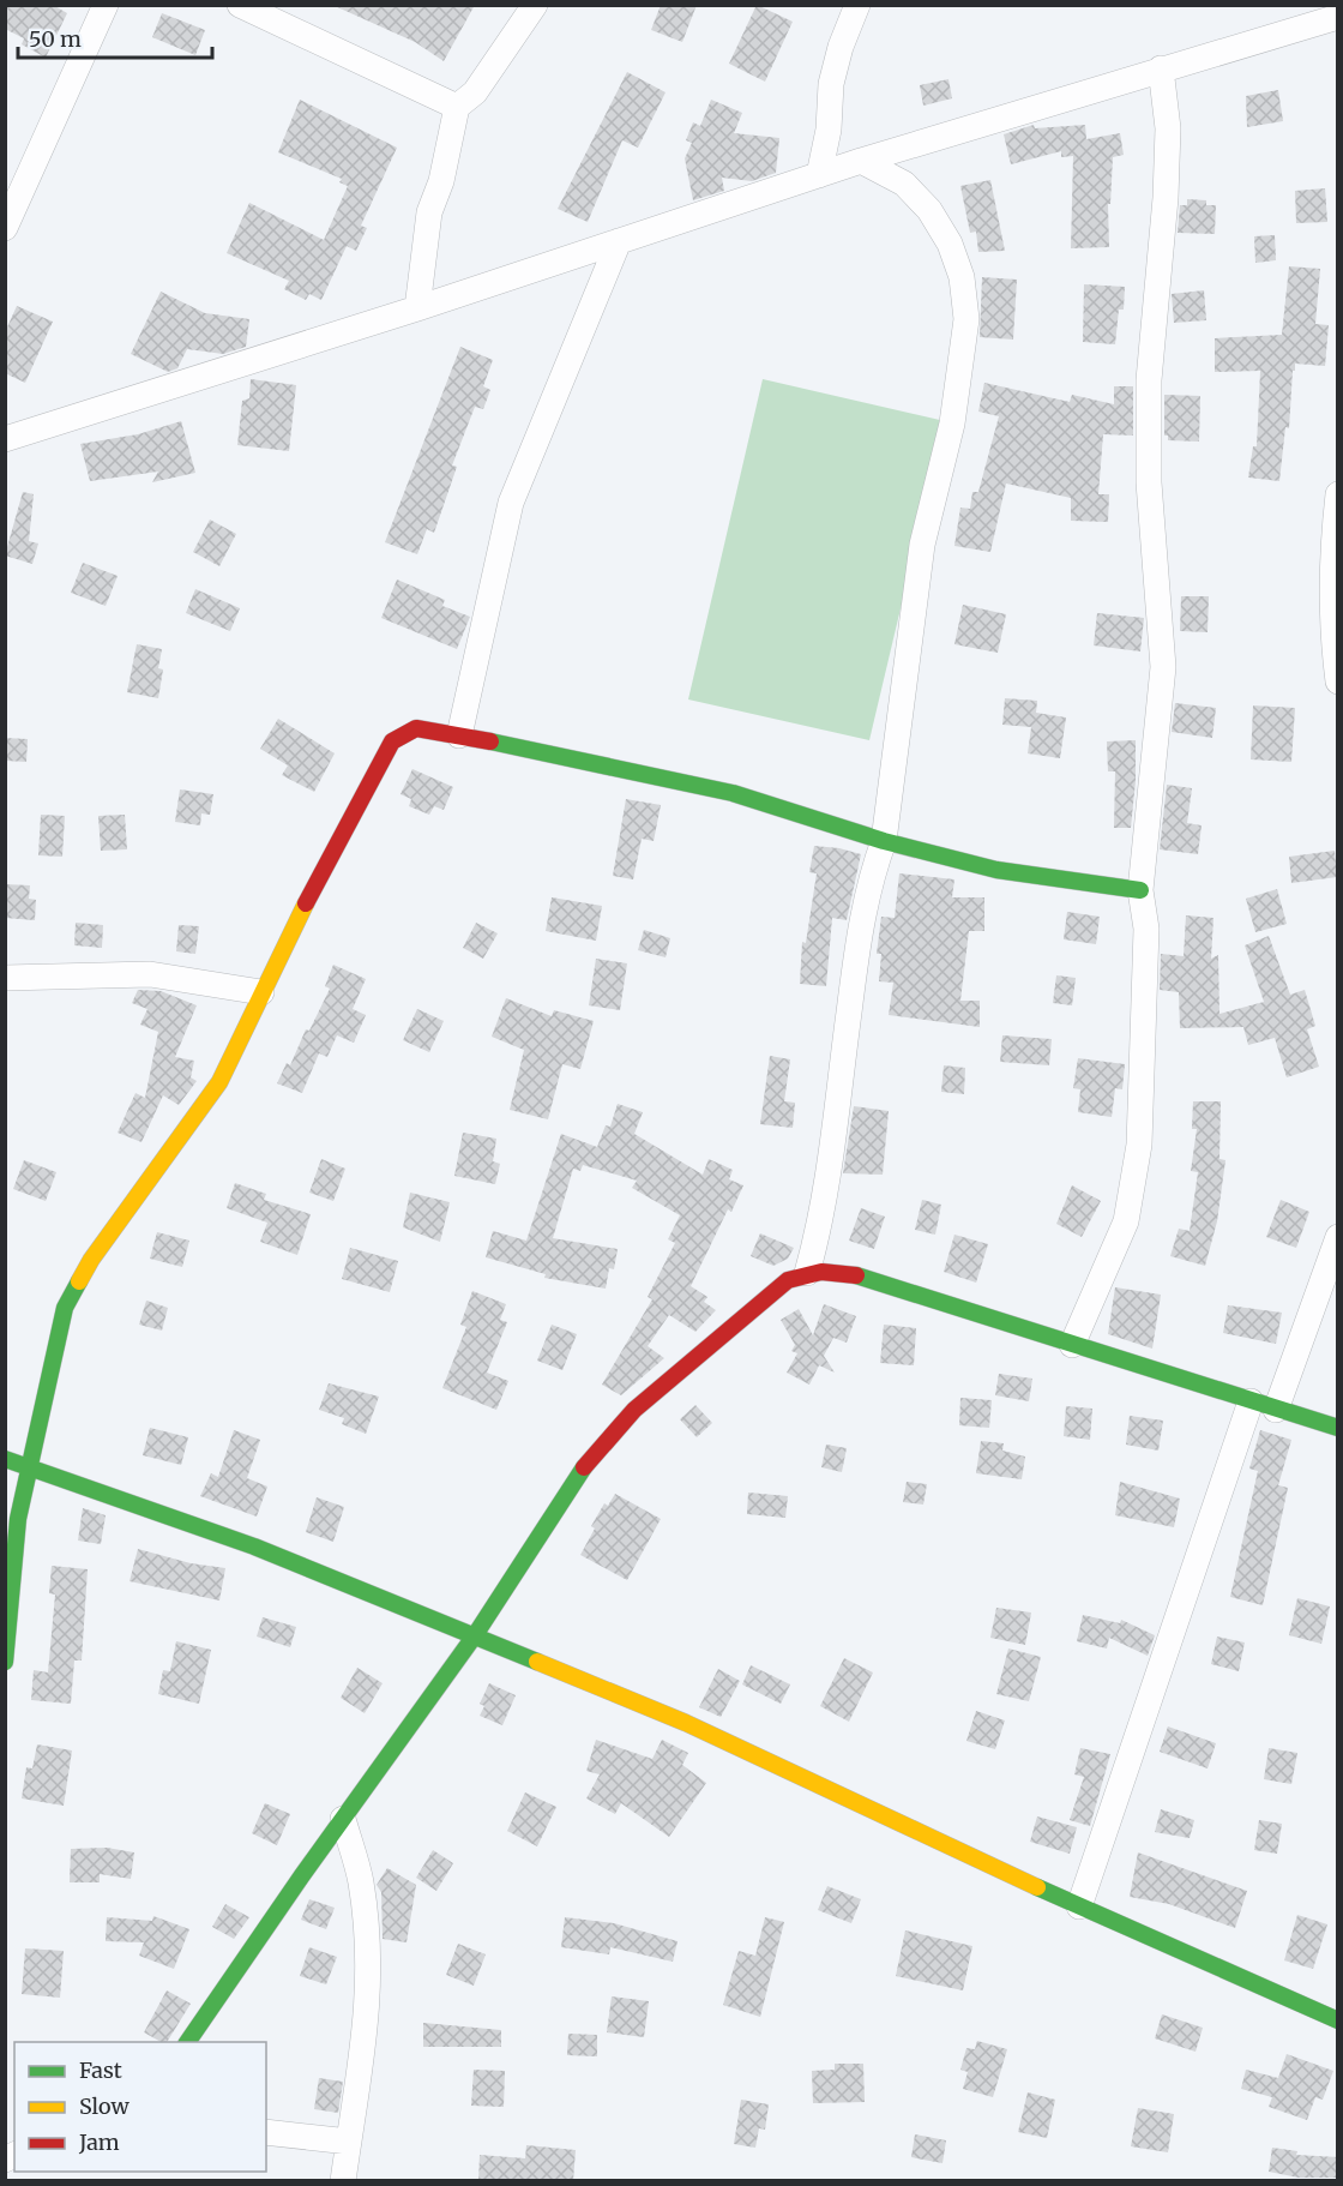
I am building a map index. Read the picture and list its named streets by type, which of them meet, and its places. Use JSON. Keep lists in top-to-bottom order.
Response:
{
  "legend": ["Fast", "Slow", "Jam"],
  "scale_bar": "50 m"
}
